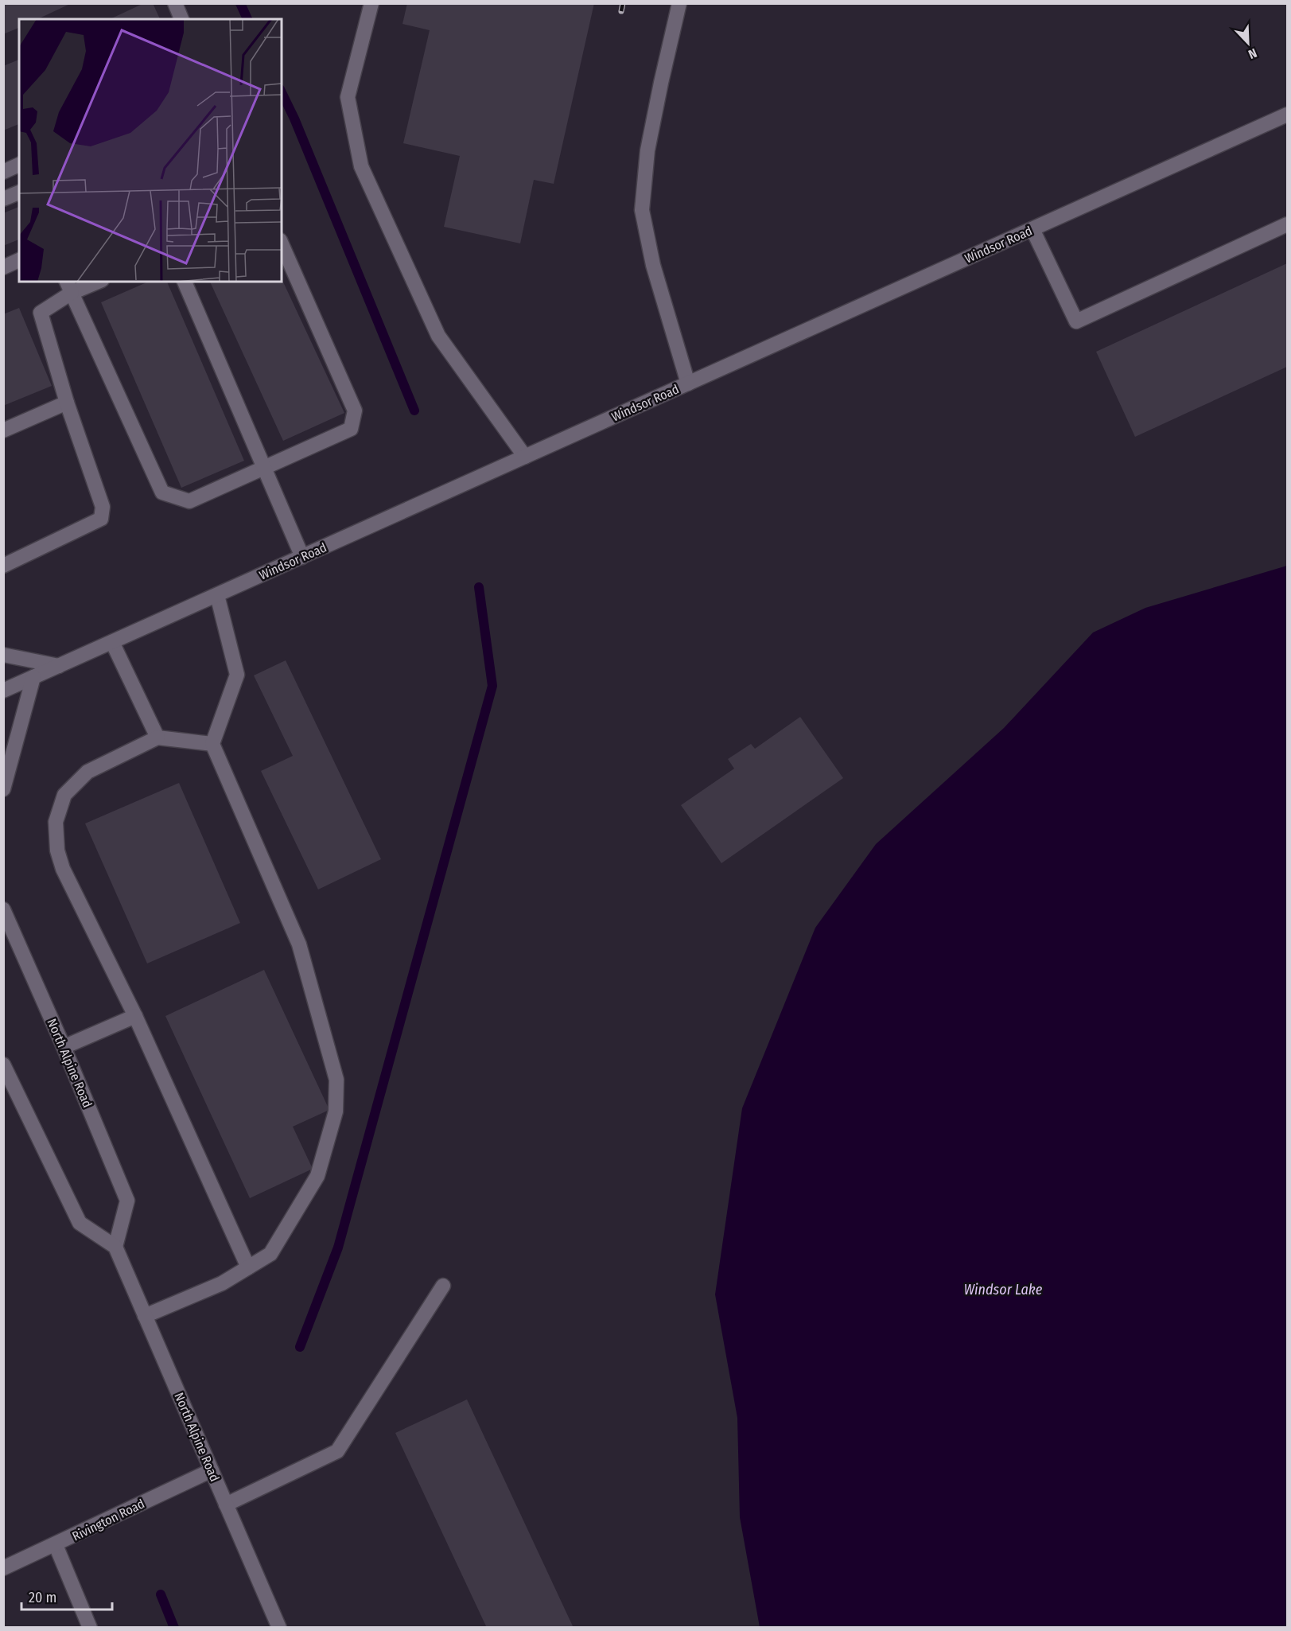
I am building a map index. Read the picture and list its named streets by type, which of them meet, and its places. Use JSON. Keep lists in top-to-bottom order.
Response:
{
  "streets": {
    "street": ["Windsor Road", "North Alpine Road", "Rivington Road"]
  },
  "crossings": [
    ["North Alpine Road", "Rivington Road"]
  ],
  "water": ["Windsor Lake"],
  "scale_bar": "20 m",
  "north": "bottom right"
}
